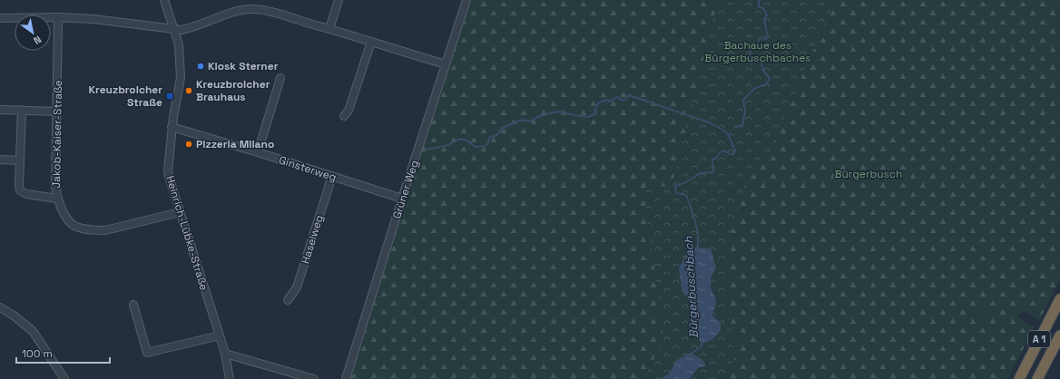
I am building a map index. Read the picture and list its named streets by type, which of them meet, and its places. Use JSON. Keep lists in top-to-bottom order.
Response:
{
  "streets": {
    "highway": ["A 1"],
    "street": [
      "Jakob-Kaiser-Straße",
      "Ginsterweg",
      "Grüner Weg",
      "Heinrich-Lübke-Straße",
      "Haselweg"
    ]
  },
  "crossings": [
    ["Jakob-Kaiser-Straße", "Heinrich-Lübke-Straße"],
    ["Ginsterweg", "Grüner Weg"],
    ["Ginsterweg", "Heinrich-Lübke-Straße"],
    ["Ginsterweg", "Haselweg"]
  ],
  "water": ["Bürgerbuschbach"],
  "parks": ["Bachaue des Bürgerbuschbaches", "Bürgerbusch"],
  "places": {
    "other": ["Kiosk Sterner", "Kreuzbroicher Brauhaus", "Pizzeria Milano"],
    "transit": ["Kreuzbroicher Straße"]
  },
  "scale_bar": "100 m",
  "north": "bottom right"
}
